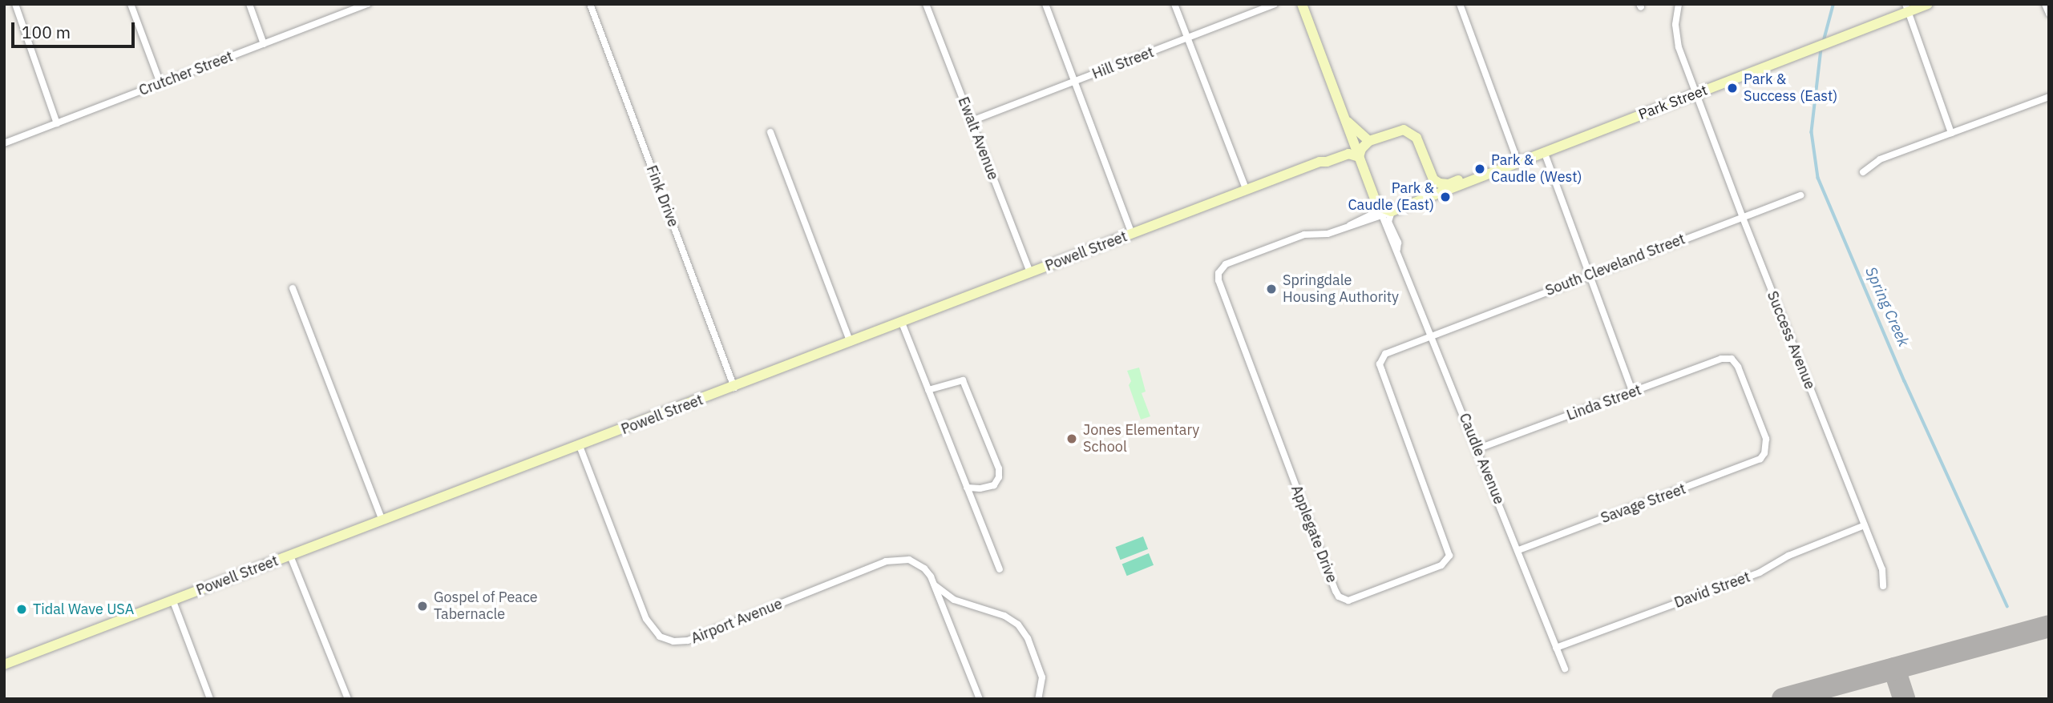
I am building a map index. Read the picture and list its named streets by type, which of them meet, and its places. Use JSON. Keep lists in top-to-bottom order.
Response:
{
  "streets": {
    "street": [
      "Hill Street",
      "Crutcher Street",
      "Park Street",
      "Ewalt Avenue",
      "Fink Drive",
      "Powell Street",
      "South Cleveland Street",
      "Success Avenue",
      "Linda Street",
      "Caudle Avenue",
      "Savage Street",
      "Applegate Drive",
      "David Street",
      "Airport Avenue"
    ]
  },
  "crossings": [
    ["Hill Street", "Ewalt Avenue"],
    ["Park Street", "Powell Street"],
    ["Park Street", "Success Avenue"],
    ["Park Street", "Caudle Avenue"],
    ["Park Street", "Applegate Drive"],
    ["Ewalt Avenue", "Powell Street"],
    ["Fink Drive", "Powell Street"],
    ["Powell Street", "Caudle Avenue"],
    ["Powell Street", "Applegate Drive"],
    ["Powell Street", "Airport Avenue"],
    ["South Cleveland Street", "Success Avenue"],
    ["South Cleveland Street", "Caudle Avenue"],
    ["South Cleveland Street", "Applegate Drive"],
    ["Success Avenue", "David Street"],
    ["Linda Street", "Caudle Avenue"],
    ["Linda Street", "Savage Street"],
    ["Caudle Avenue", "Savage Street"],
    ["Caudle Avenue", "Applegate Drive"],
    ["Caudle Avenue", "David Street"]
  ],
  "water": ["Spring Creek"],
  "places": [
    "Park & Success (East)",
    "Park & Caudle (West)",
    "Park & Caudle (East)",
    "Springdale Housing Authority",
    "Jones Elementary School",
    "Gospel of Peace Tabernacle",
    "Tidal Wave USA"
  ],
  "scale_bar": "100 m"
}
